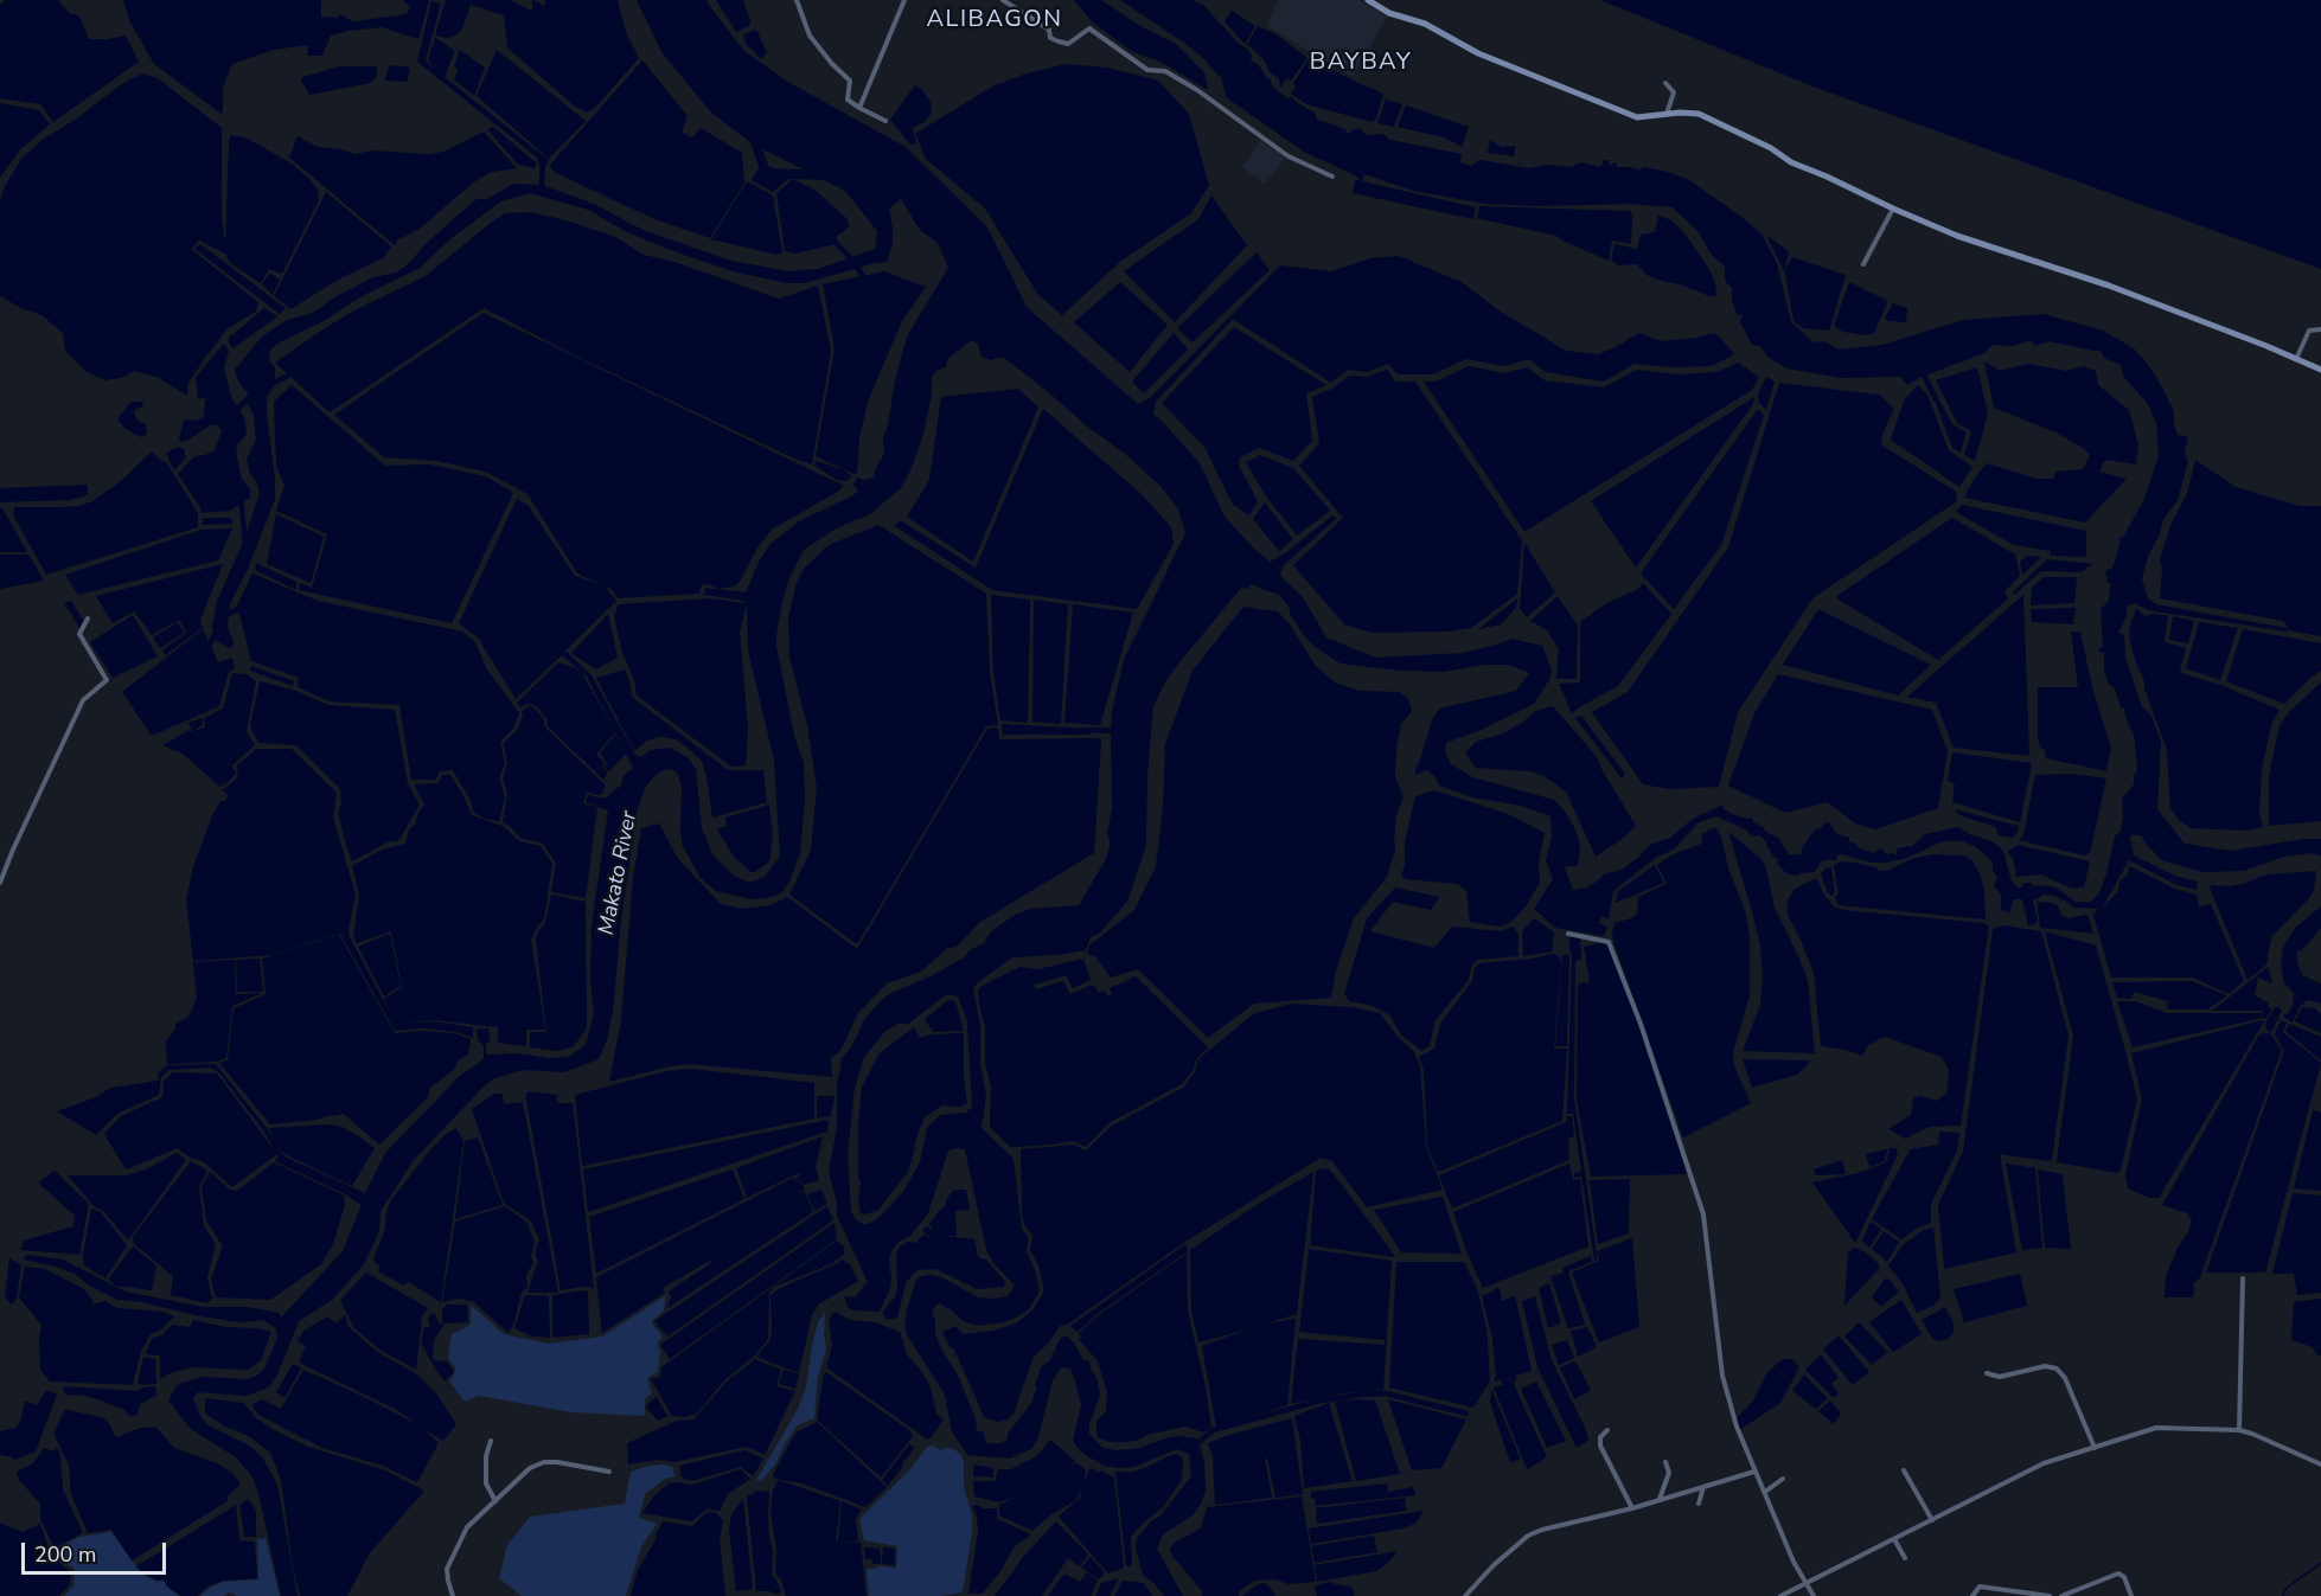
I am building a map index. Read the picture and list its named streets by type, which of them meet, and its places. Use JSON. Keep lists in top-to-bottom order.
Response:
{
  "districts": ["ALIBAGON", "BAYBAY"],
  "water": ["Makato River"],
  "scale_bar": "200 m"
}
